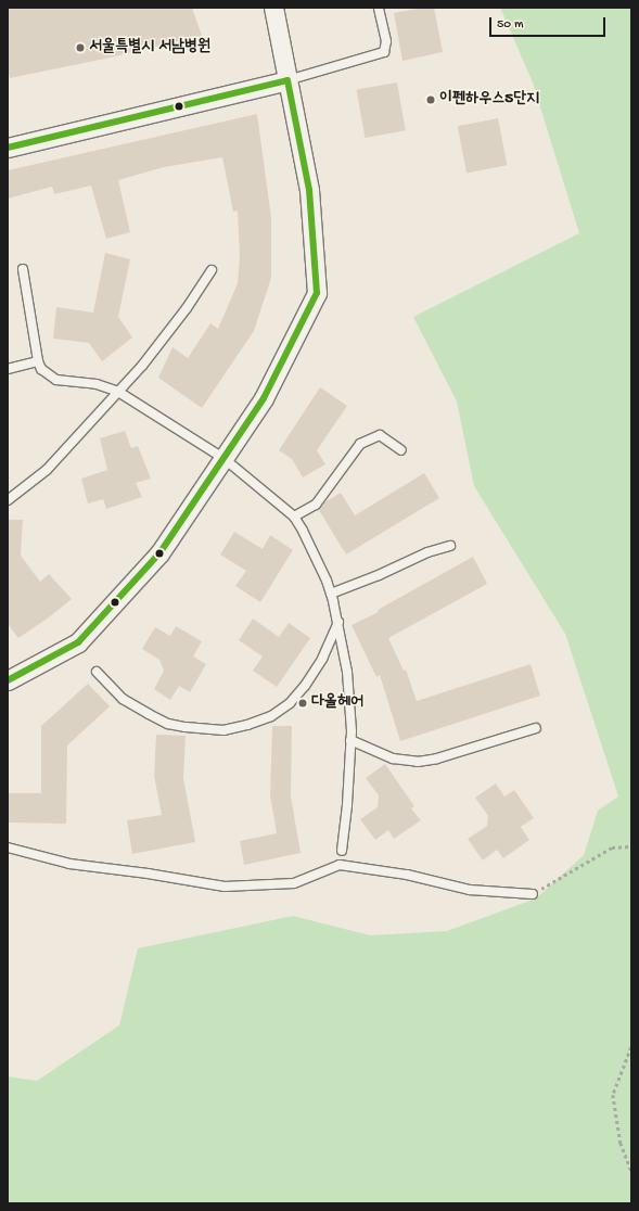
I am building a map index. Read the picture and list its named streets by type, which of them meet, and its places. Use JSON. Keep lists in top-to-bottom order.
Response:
{
  "places": ["서울특별시 서남병원", "이펜하우스5단지", "다올헤어"],
  "scale_bar": "50 m"
}
